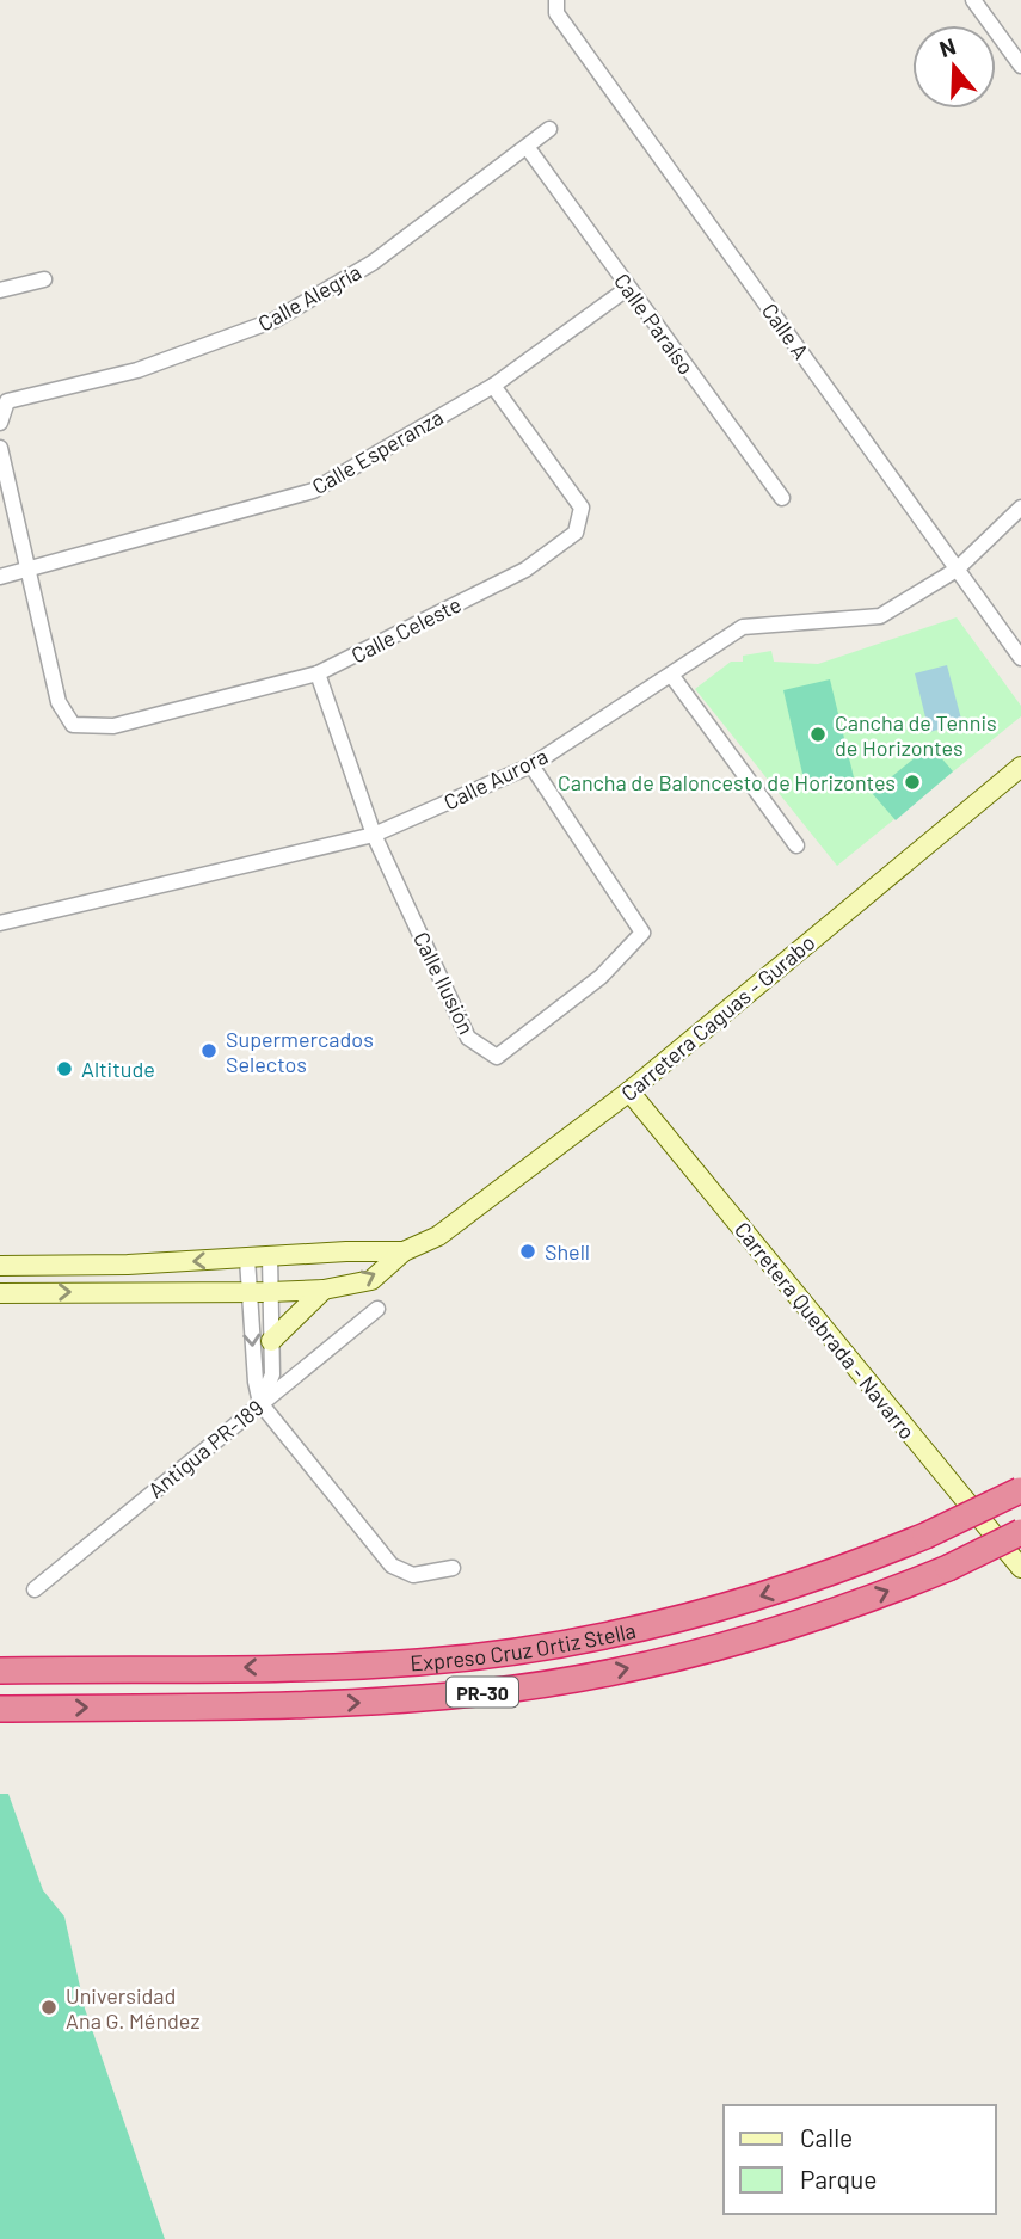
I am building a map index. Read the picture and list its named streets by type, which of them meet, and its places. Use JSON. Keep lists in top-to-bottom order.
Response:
{
  "streets": {
    "highway": ["Expreso Cruz Ortiz Stella", "PR-30"],
    "main road": ["Carretera Caguas - Gurabo", "Carretera Quebrada - Navarro"],
    "street": [
      "Calle Alegría",
      "Calle Paraíso",
      "Calle A",
      "Calle Esperanza",
      "Calle Celeste",
      "Calle Aurora",
      "Calle Ilusión",
      "Antigua PR-189"
    ]
  },
  "crossings": [
    ["Calle Alegría", "Calle Paraíso"],
    ["Calle Paraíso", "Calle Esperanza"],
    ["Calle A", "Calle Aurora"],
    ["Calle Esperanza", "Calle Celeste"],
    ["Calle Celeste", "Calle Ilusión"],
    ["Calle Aurora", "Calle Ilusión"],
    ["Carretera Caguas - Gurabo", "Carretera Quebrada - Navarro"]
  ],
  "places": [
    "Cancha de Tennis de Horizontes",
    "Cancha de Baloncesto de Horizontes",
    "Supermercados Selectos",
    "Altitude",
    "Shell",
    "Universidad Ana G. Méndez"
  ],
  "legend": ["Calle", "Parque"],
  "north": "top"
}
